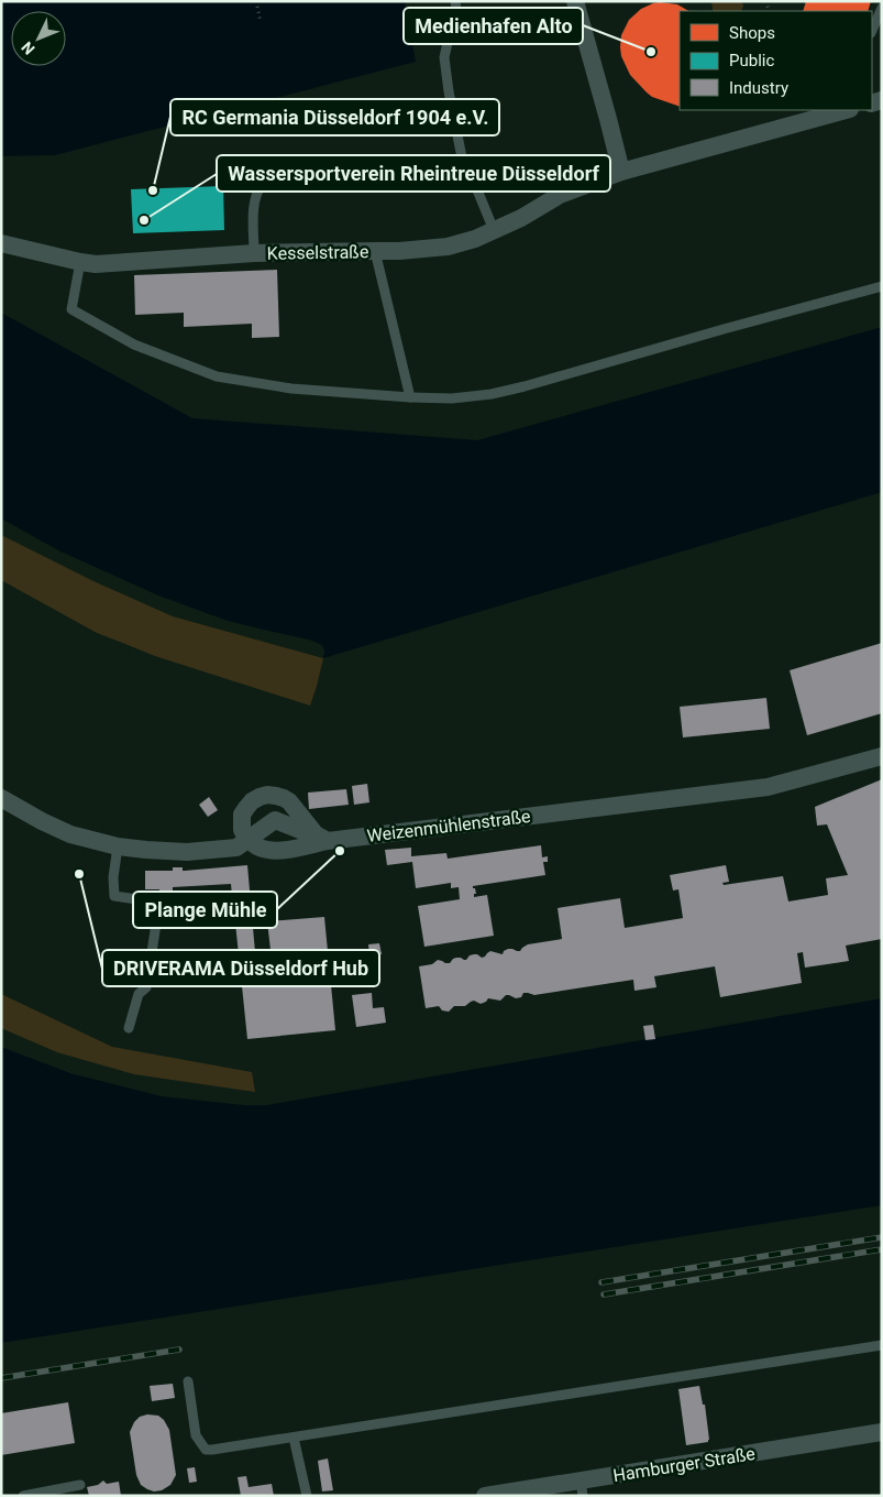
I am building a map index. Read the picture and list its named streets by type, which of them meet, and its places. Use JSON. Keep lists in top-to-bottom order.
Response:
{
  "streets": {
    "street": ["Kesselstraße", "Weizenmühlenstraße", "Hamburger Straße"]
  },
  "places": [
    "Medienhafen Alto",
    "RC Germania Düsseldorf 1904 e.V.",
    "Wassersportverein Rheintreue Düsseldorf",
    "Plange Mühle",
    "DRIVERAMA Düsseldorf Hub"
  ],
  "legend": ["Shops", "Public", "Industry"],
  "north": "bottom left"
}
